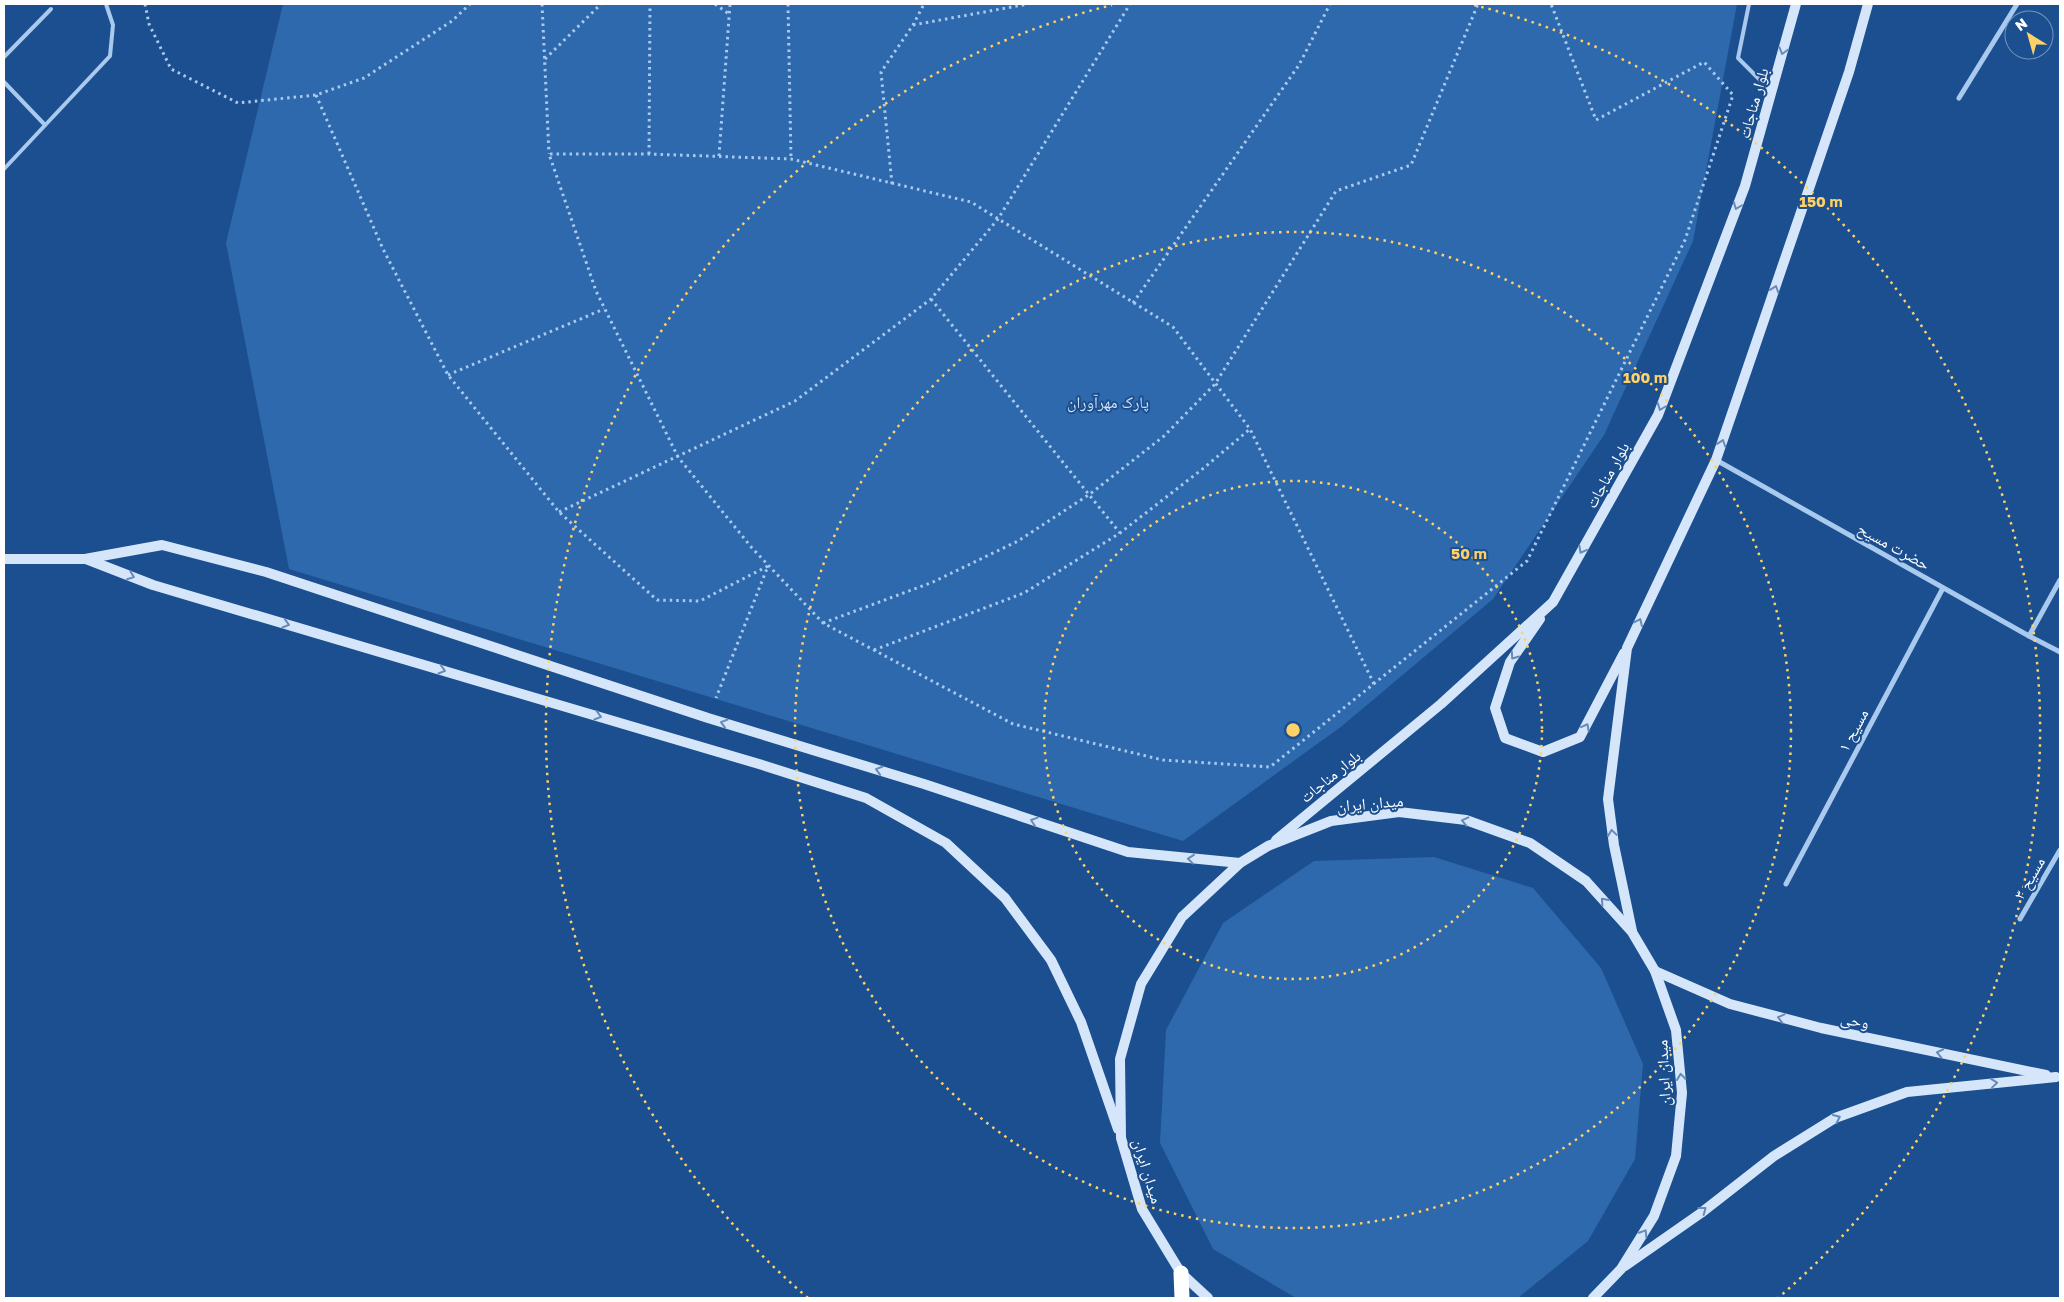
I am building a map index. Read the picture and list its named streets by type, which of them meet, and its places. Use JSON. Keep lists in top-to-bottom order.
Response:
{
  "streets": {
    "main road": ["بلوار مناجات", "میدان ایران", "وحی"],
    "street": ["حضرت مسیح", "مسیح ۱", "مسیح ۳"]
  },
  "crossings": [
    ["بلوار مناجات", "میدان ایران"],
    ["حضرت مسیح", "مسیح ۱"],
    ["میدان ایران", "وحی"]
  ],
  "one_way": ["وحی"],
  "parks": ["پارک مهرآوران"],
  "north": "top left",
  "rings": ["150 m", "100 m", "50 m"]
}
